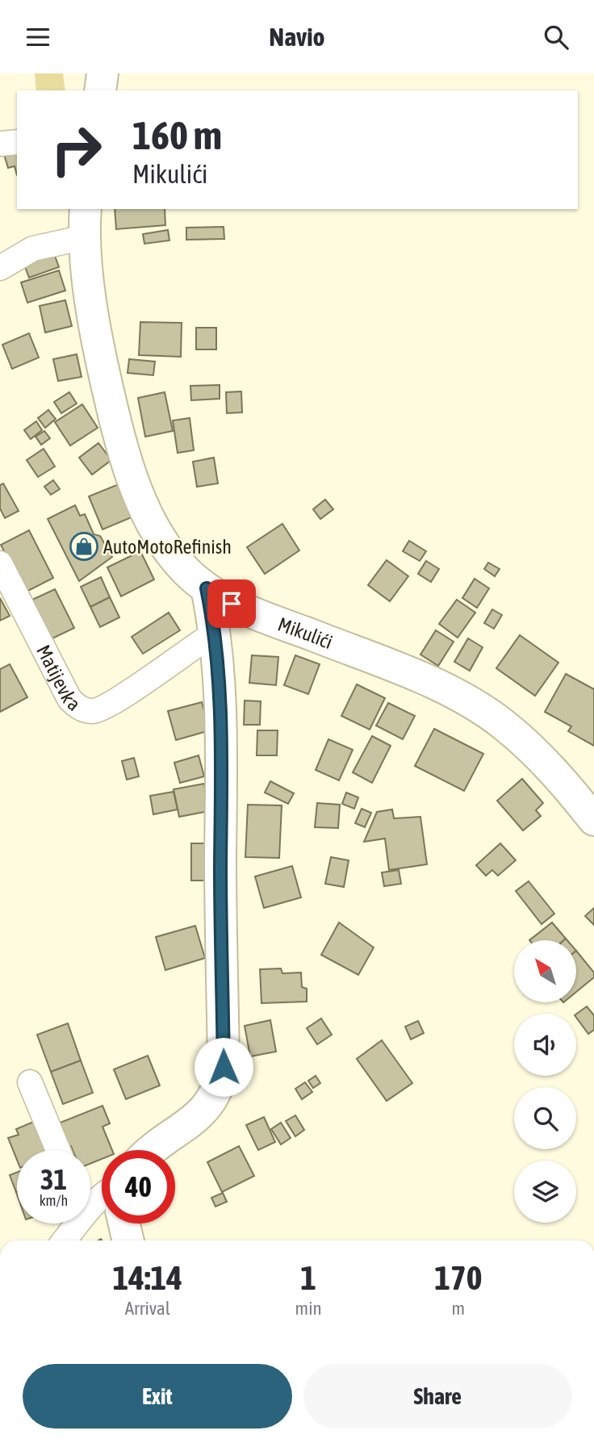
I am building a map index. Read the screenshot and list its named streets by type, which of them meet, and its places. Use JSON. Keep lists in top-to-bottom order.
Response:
{
  "streets": {
    "street": ["Mikulići", "Matijevka"]
  },
  "places": {
    "shop": ["AutoMotoRefinish"]
  },
  "north": "top left",
  "page": {
    "header": "Navio",
    "turn": ["160 m", "Mikulići"],
    "speed": "31 km/h",
    "limit": "40",
    "eta": [
      "14:14",
      "Arrival",
      "1",
      "min",
      "170",
      "m"
    ],
    "buttons": ["Exit", "Share"]
  }
}
